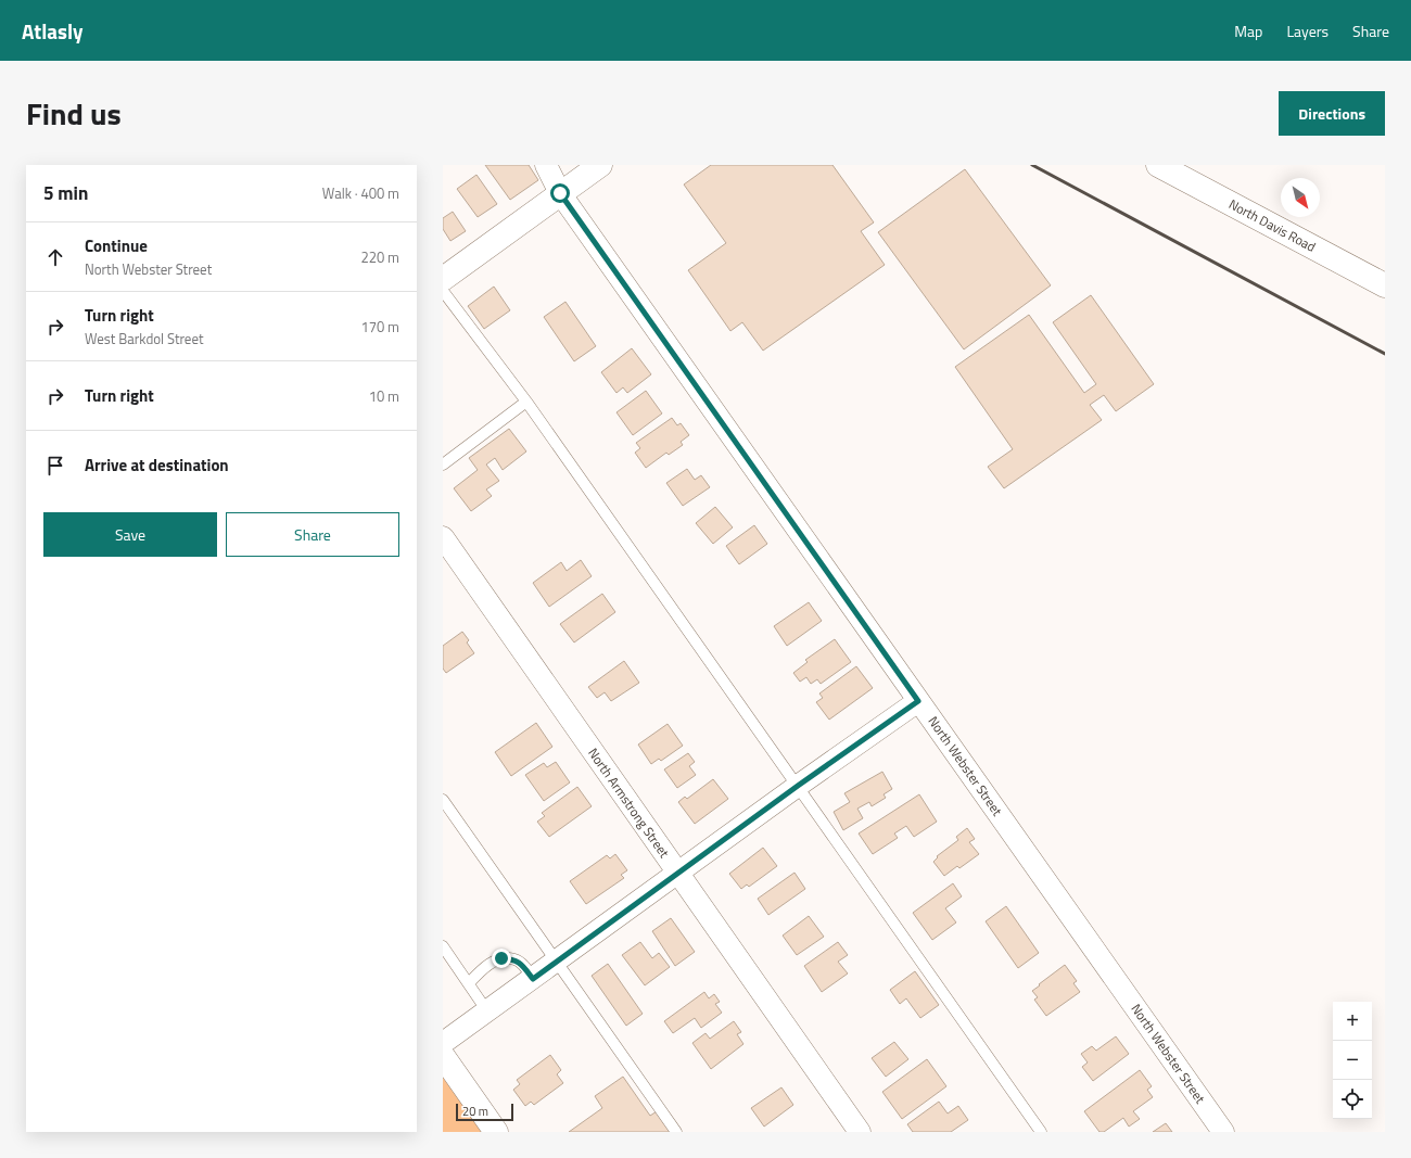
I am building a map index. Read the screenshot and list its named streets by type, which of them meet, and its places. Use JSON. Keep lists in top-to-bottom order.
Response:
{
  "streets": {
    "street": ["North Davis Road", "North Webster Street", "North Armstrong Street"]
  },
  "scale_bar": "20 m",
  "north": "bottom right",
  "page": {
    "header": "Atlasly",
    "nav": ["Map", "Layers", "Share"],
    "title": "Find us",
    "buttons": [
      "Directions",
      ["Save", "Share"]
    ],
    "heading": ["5 min", "Walk · 400 m"],
    "list": [
      ["Continue", "North Webster Street", "220 m"],
      ["Turn right", "West Barkdol Street", "170 m"],
      ["Turn right", "10 m"],
      "Arrive at destination"
    ],
    "map_buttons": ["+", "−"],
    "scale": "20 m"
  }
}
